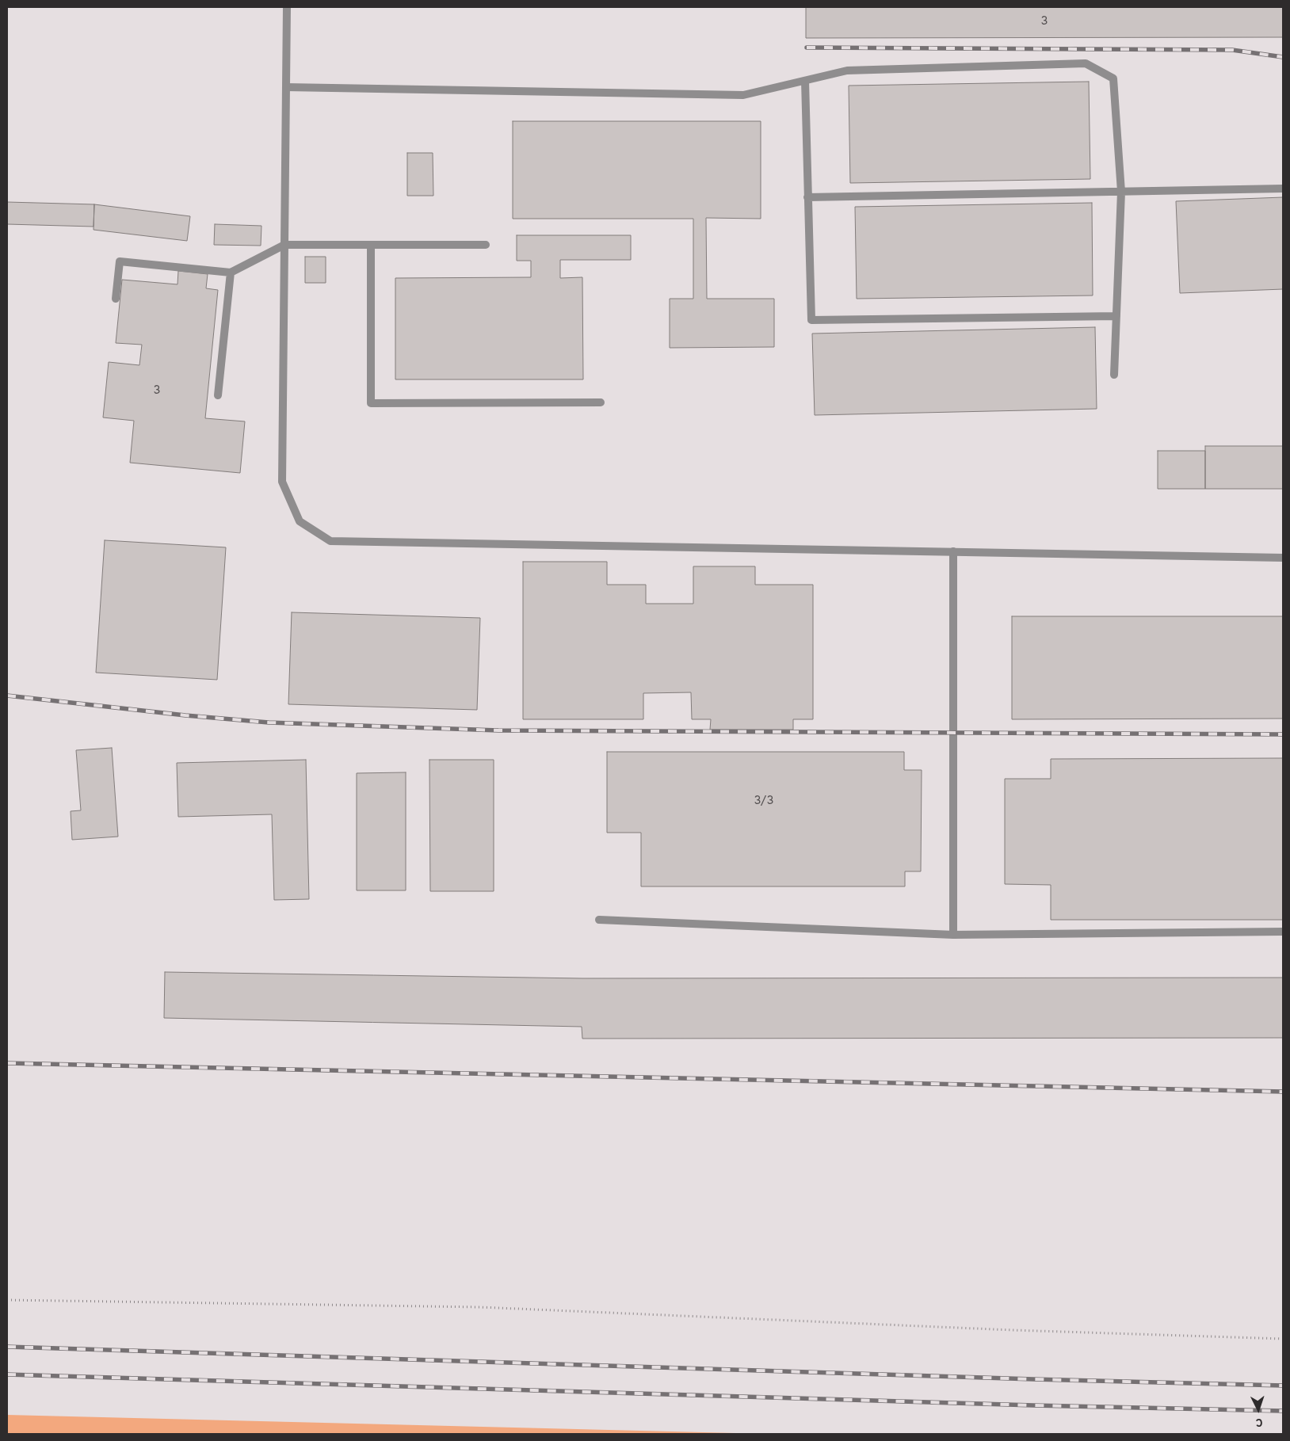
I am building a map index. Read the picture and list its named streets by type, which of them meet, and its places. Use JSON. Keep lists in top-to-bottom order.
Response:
{
  "house_numbers": ["3", "3", "3/3"],
  "north": "bottom"
}
